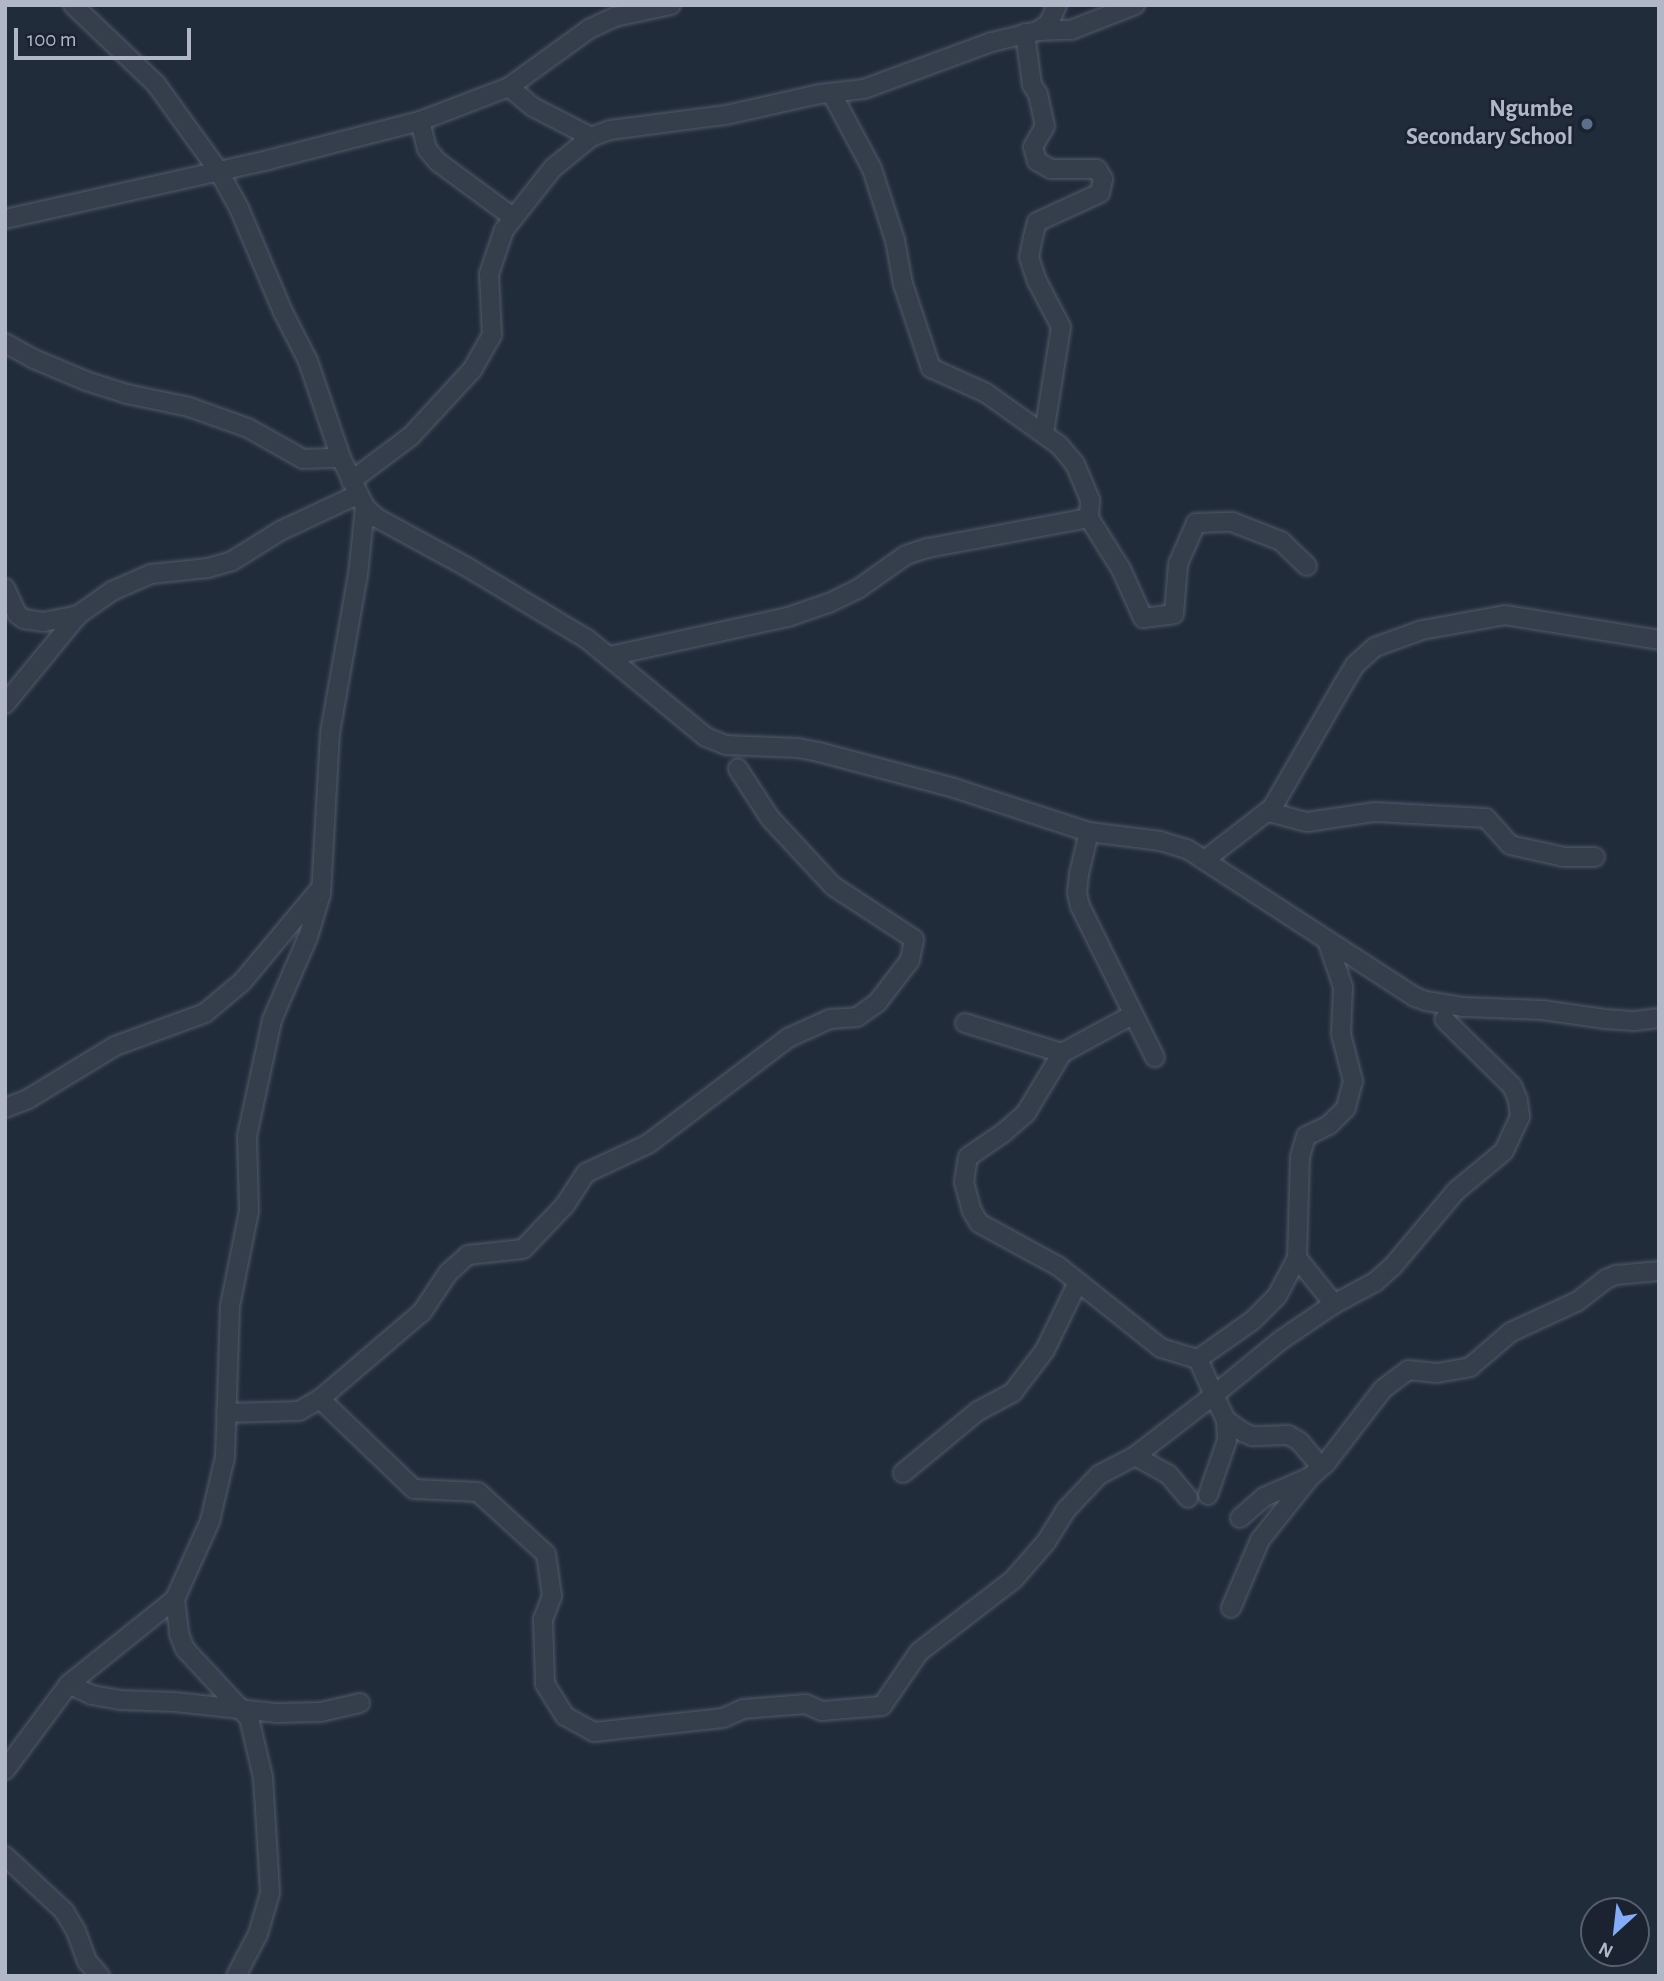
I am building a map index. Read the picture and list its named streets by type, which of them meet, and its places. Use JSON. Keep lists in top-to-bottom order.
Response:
{
  "places": ["Ngumbe Secondary School"],
  "scale_bar": "100 m",
  "north": "bottom left"
}
